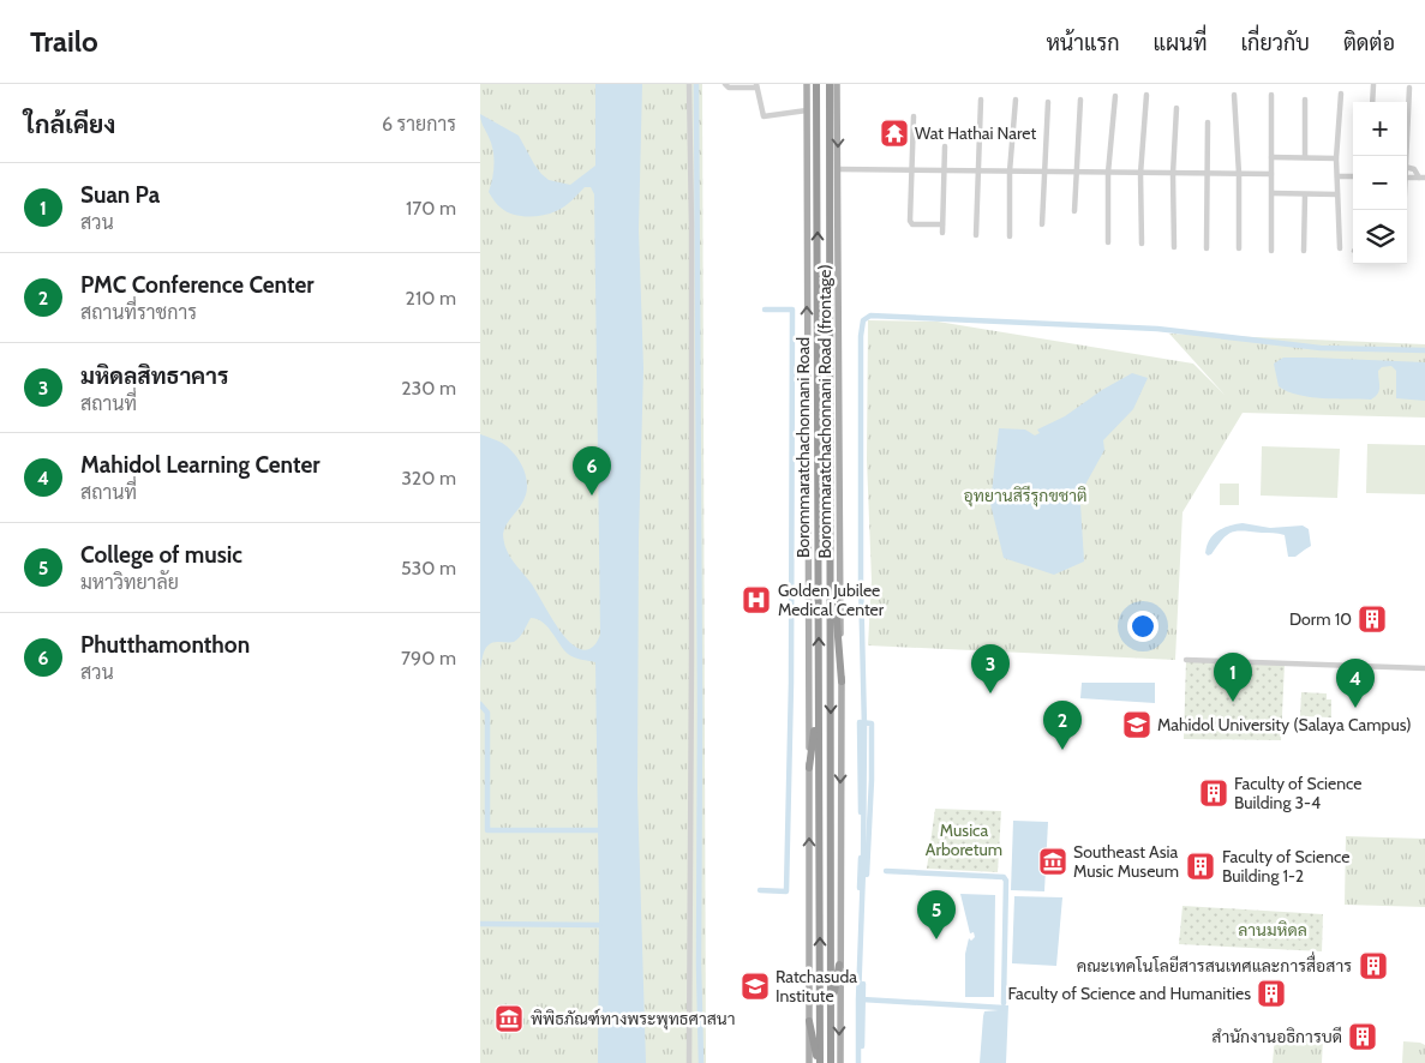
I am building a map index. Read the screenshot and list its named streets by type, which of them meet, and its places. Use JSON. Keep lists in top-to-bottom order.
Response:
{
  "streets": {
    "highway": ["Borommaratchachonnani Road"],
    "main road": ["Borommaratchachonnani Road (frontage)"]
  },
  "parks": ["อุทยานสิรีรุกขชาติ", "Musica Arboretum", "ลานมหิดล"],
  "places": {
    "temple": ["Wat Hathai Naret"],
    "hospital": ["Golden Jubilee Medical Center"],
    "building": [
      "Dorm 10",
      "Faculty of Science Building 3-4",
      "Faculty of Science Building 1-2",
      "คณะเทคโนโลยีสารสนเทศและการสื่อสาร",
      "Faculty of Science and Humanities",
      "สำนักงานอธิการบดี"
    ],
    "school or university": ["Mahidol University (Salaya Campus)", "Ratchasuda Institute"],
    "museum": ["Southeast Asia Music Museum", "พิพิธภัณฑ์ทางพระพุทธศาสนา"]
  },
  "page": {
    "header": "Trailo",
    "nav": [
      "หน้าแรก",
      "แผนที่",
      "เกี่ยวกับ",
      "ติดต่อ"
    ],
    "heading": ["ใกล้เคียง", "6 รายการ"],
    "map_buttons": ["+", "−"],
    "list": [
      {
        "mark": "1",
        "name": "Suan Pa",
        "note": "สวน",
        "value": "170 m"
      },
      {
        "mark": "2",
        "name": "PMC Conference Center",
        "note": "สถานที่ราชการ",
        "value": "210 m"
      },
      {
        "mark": "3",
        "name": "มหิดลสิทธาคาร",
        "note": "สถานที่",
        "value": "230 m"
      },
      {
        "mark": "4",
        "name": "Mahidol Learning Center",
        "note": "สถานที่",
        "value": "320 m"
      },
      {
        "mark": "5",
        "name": "College of music",
        "note": "มหาวิทยาลัย",
        "value": "530 m"
      },
      {
        "mark": "6",
        "name": "Phutthamonthon",
        "note": "สวน",
        "value": "790 m"
      }
    ],
    "pins": [
      "6",
      "3",
      "1",
      "4",
      "2",
      "5"
    ]
  }
}
